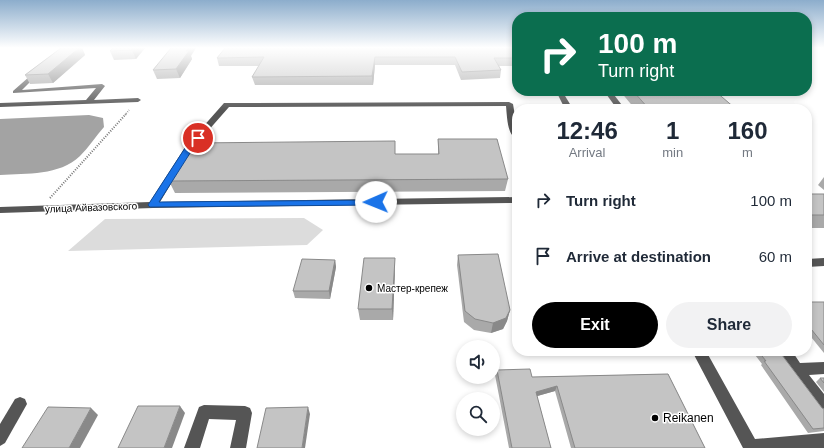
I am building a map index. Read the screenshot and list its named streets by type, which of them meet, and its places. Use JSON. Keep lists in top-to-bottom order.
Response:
{
  "streets": {
    "street": ["улица Айвазовского"]
  },
  "places": ["Мастер-крепеж", "Reikanen"],
  "page": {
    "turn": ["100 m", "Turn right"],
    "eta": [
      "12:46",
      "Arrival",
      "1",
      "min",
      "160",
      "m"
    ],
    "list": [
      {
        "name": "Turn right",
        "value": "100 m"
      },
      {
        "name": "Arrive at destination",
        "value": "60 m"
      }
    ],
    "buttons": ["Exit", "Share"]
  }
}
